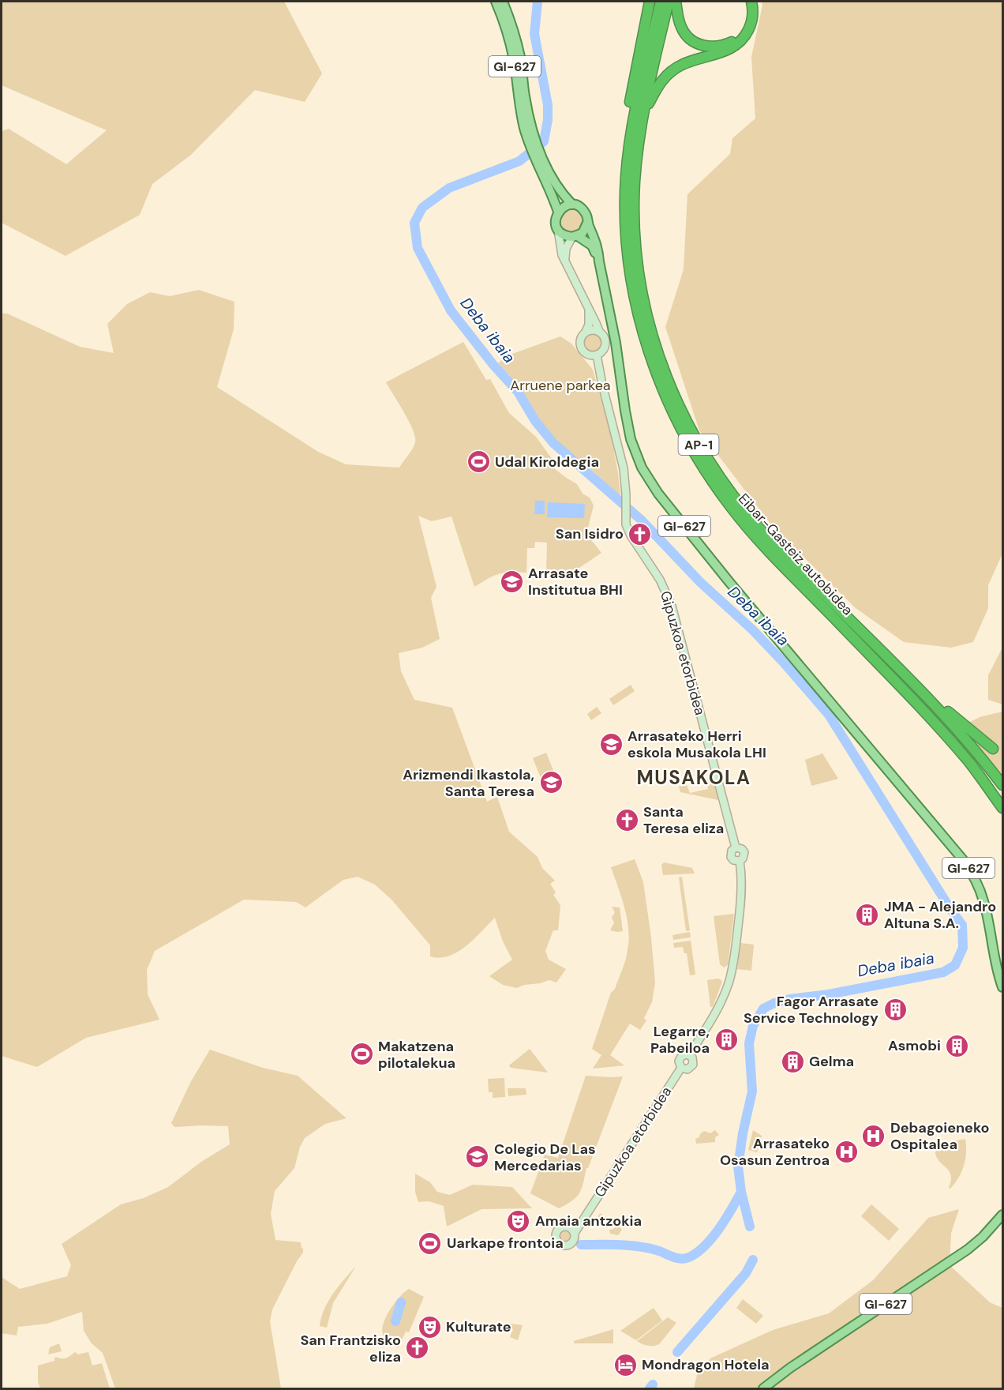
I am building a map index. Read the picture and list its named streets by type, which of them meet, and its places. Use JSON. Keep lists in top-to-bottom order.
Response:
{
  "streets": {
    "highway": ["AP-1", "Eibar-Gasteiz autobidea"],
    "main road": ["GI-627"],
    "street": ["Gipuzkoa etorbidea"]
  },
  "districts": ["MUSAKOLA"],
  "water": ["Deba ibaia"],
  "parks": ["Arruene parkea"],
  "places": {
    "sports": ["Udal Kiroldegia", "Makatzena pilotalekua", "Uarkape frontoia"],
    "church": ["San Isidro", "Santa Teresa eliza", "San Frantzisko eliza"],
    "school or university": [
      "Arrasate Institutua BHI",
      "Arrasateko Herri eskola Musakola LHI",
      "Arizmendi Ikastola, Santa Teresa",
      "Colegio De Las Mercedarias"
    ],
    "building": [
      "JMA - Alejandro Altuna S.A.",
      "Fagor Arrasate Service Technology",
      "Legarre, Pabeiloa",
      "Asmobi",
      "Gelma"
    ],
    "hospital": ["Debagoieneko Ospitalea", "Arrasateko Osasun Zentroa"],
    "theatre": ["Amaia antzokia", "Kulturate"],
    "hotel": ["Mondragon Hotela"]
  }
}
